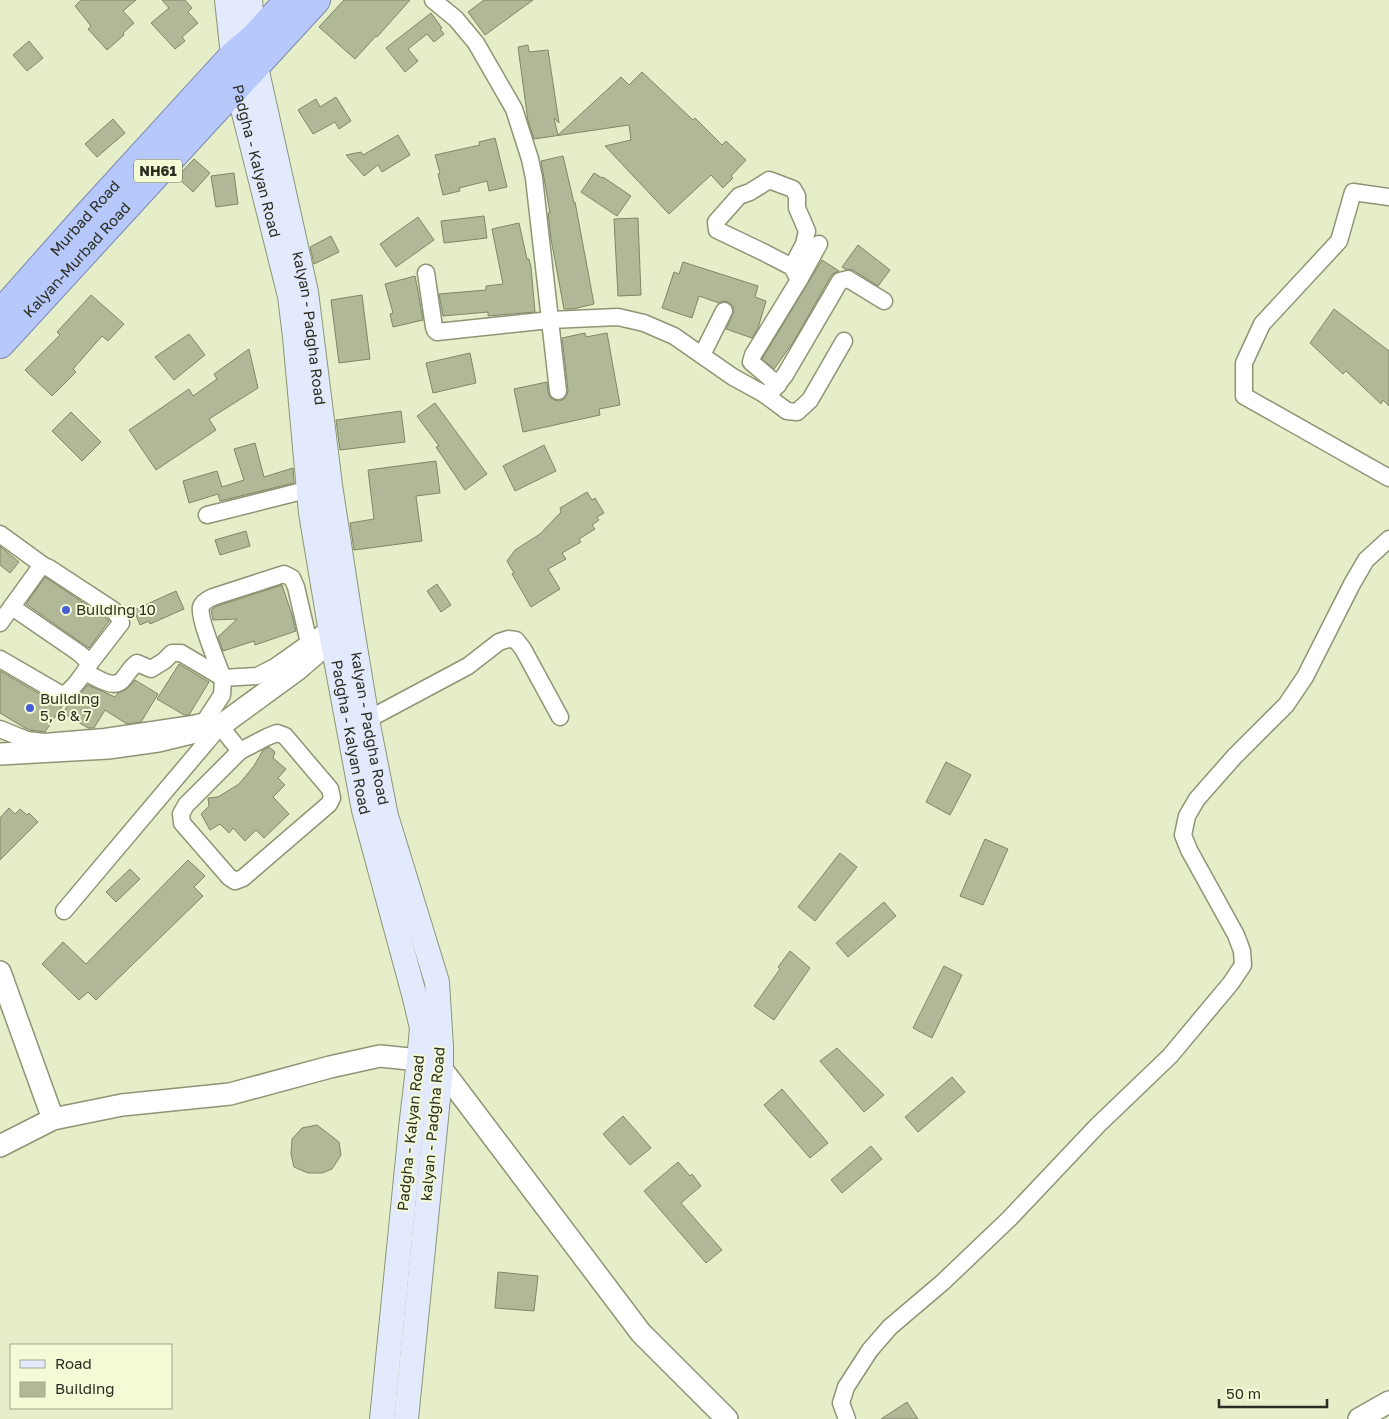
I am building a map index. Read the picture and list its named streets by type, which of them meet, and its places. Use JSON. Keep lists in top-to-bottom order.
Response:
{
  "streets": {
    "highway": ["NH61", "Murbad Road"],
    "main road": ["Padgha - Kalyan Road", "kalyan - Padgha Road"]
  },
  "crossings": [
    ["Padgha - Kalyan Road", "kalyan - Padgha Road"],
    ["NH61", "Murbad Road"],
    ["NH61", "kalyan - Padgha Road"],
    ["Murbad Road", "kalyan - Padgha Road"]
  ],
  "places": ["Building 10", "Building 5, 6 & 7"],
  "legend": ["Road", "Building"],
  "scale_bar": "50 m"
}
